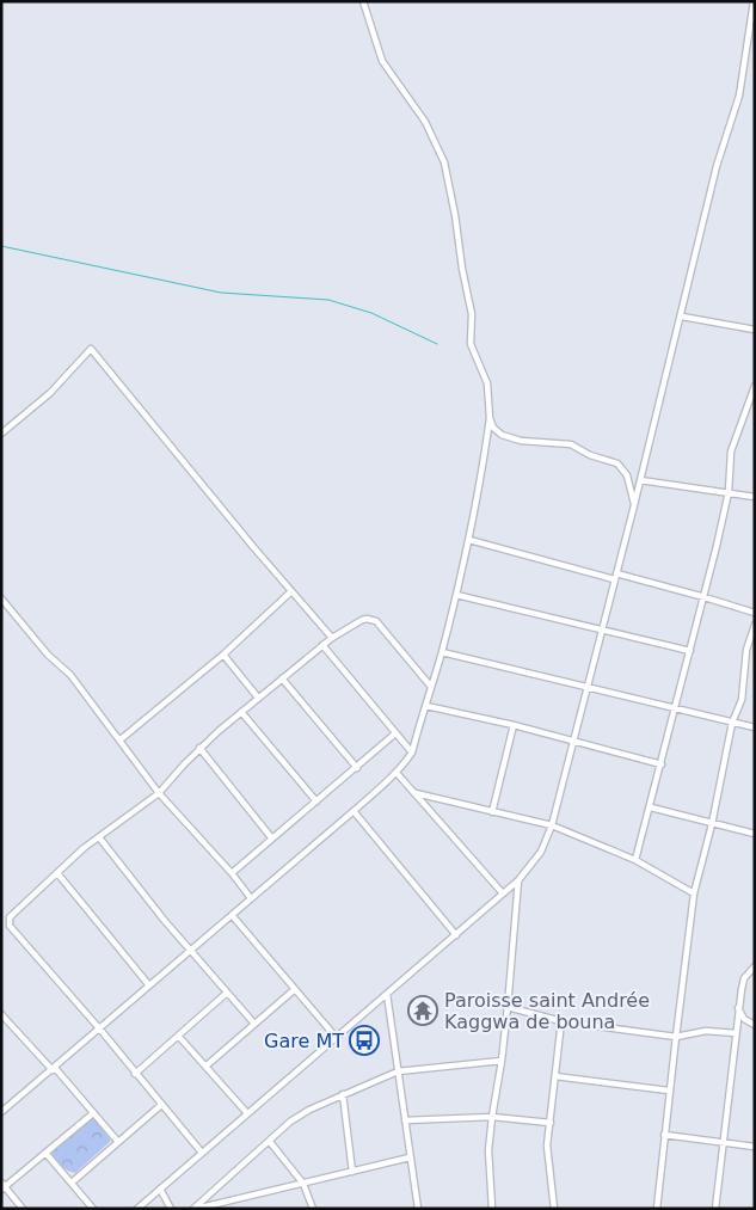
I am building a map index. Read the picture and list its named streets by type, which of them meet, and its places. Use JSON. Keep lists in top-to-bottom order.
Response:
{
  "places": {
    "temple": ["Paroisse saint Andrée Kaggwa de bouna"],
    "bus stop": ["Gare MT"]
  }
}
